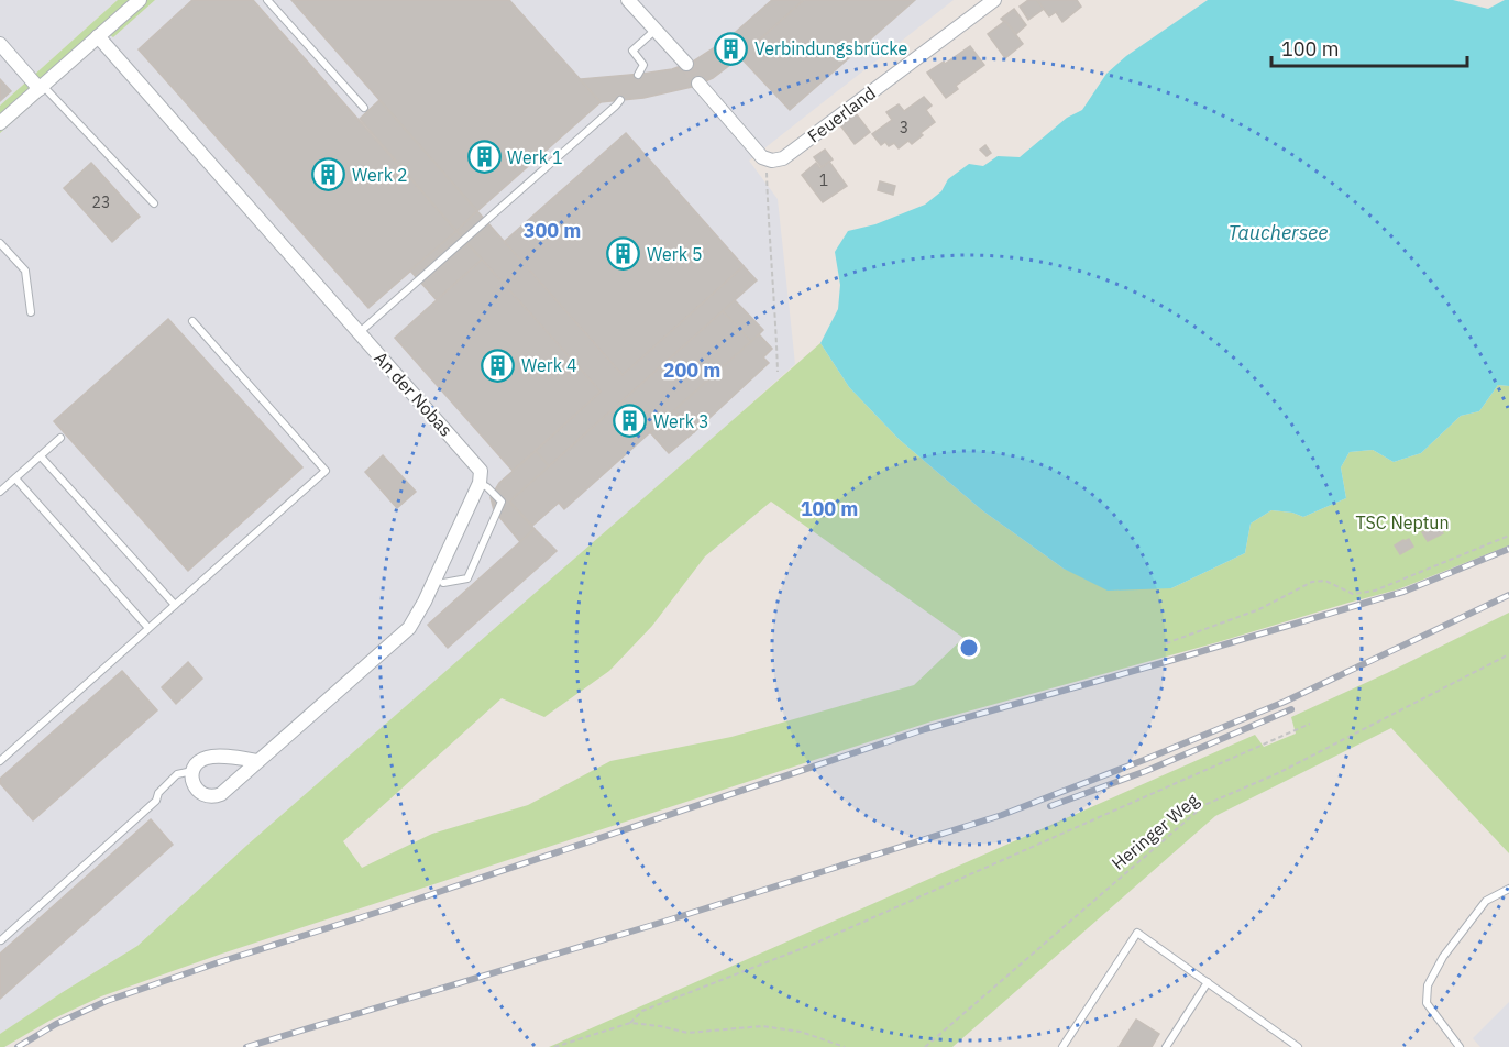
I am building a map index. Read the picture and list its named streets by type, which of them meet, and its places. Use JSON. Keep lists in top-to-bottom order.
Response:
{
  "streets": {
    "street": ["Feuerland", "An der Nobas"],
    "path": ["Heringer Weg"]
  },
  "water": ["Tauchersee"],
  "parks": ["TSC Neptun"],
  "places": {
    "building": [
      "Verbindungsbrücke",
      "Werk 1",
      "Werk 2",
      "Werk 5",
      "Werk 4",
      "Werk 3"
    ]
  },
  "house_numbers": ["3", "1", "23"],
  "scale_bar": "100 m",
  "rings": ["300 m", "200 m", "100 m"]
}
